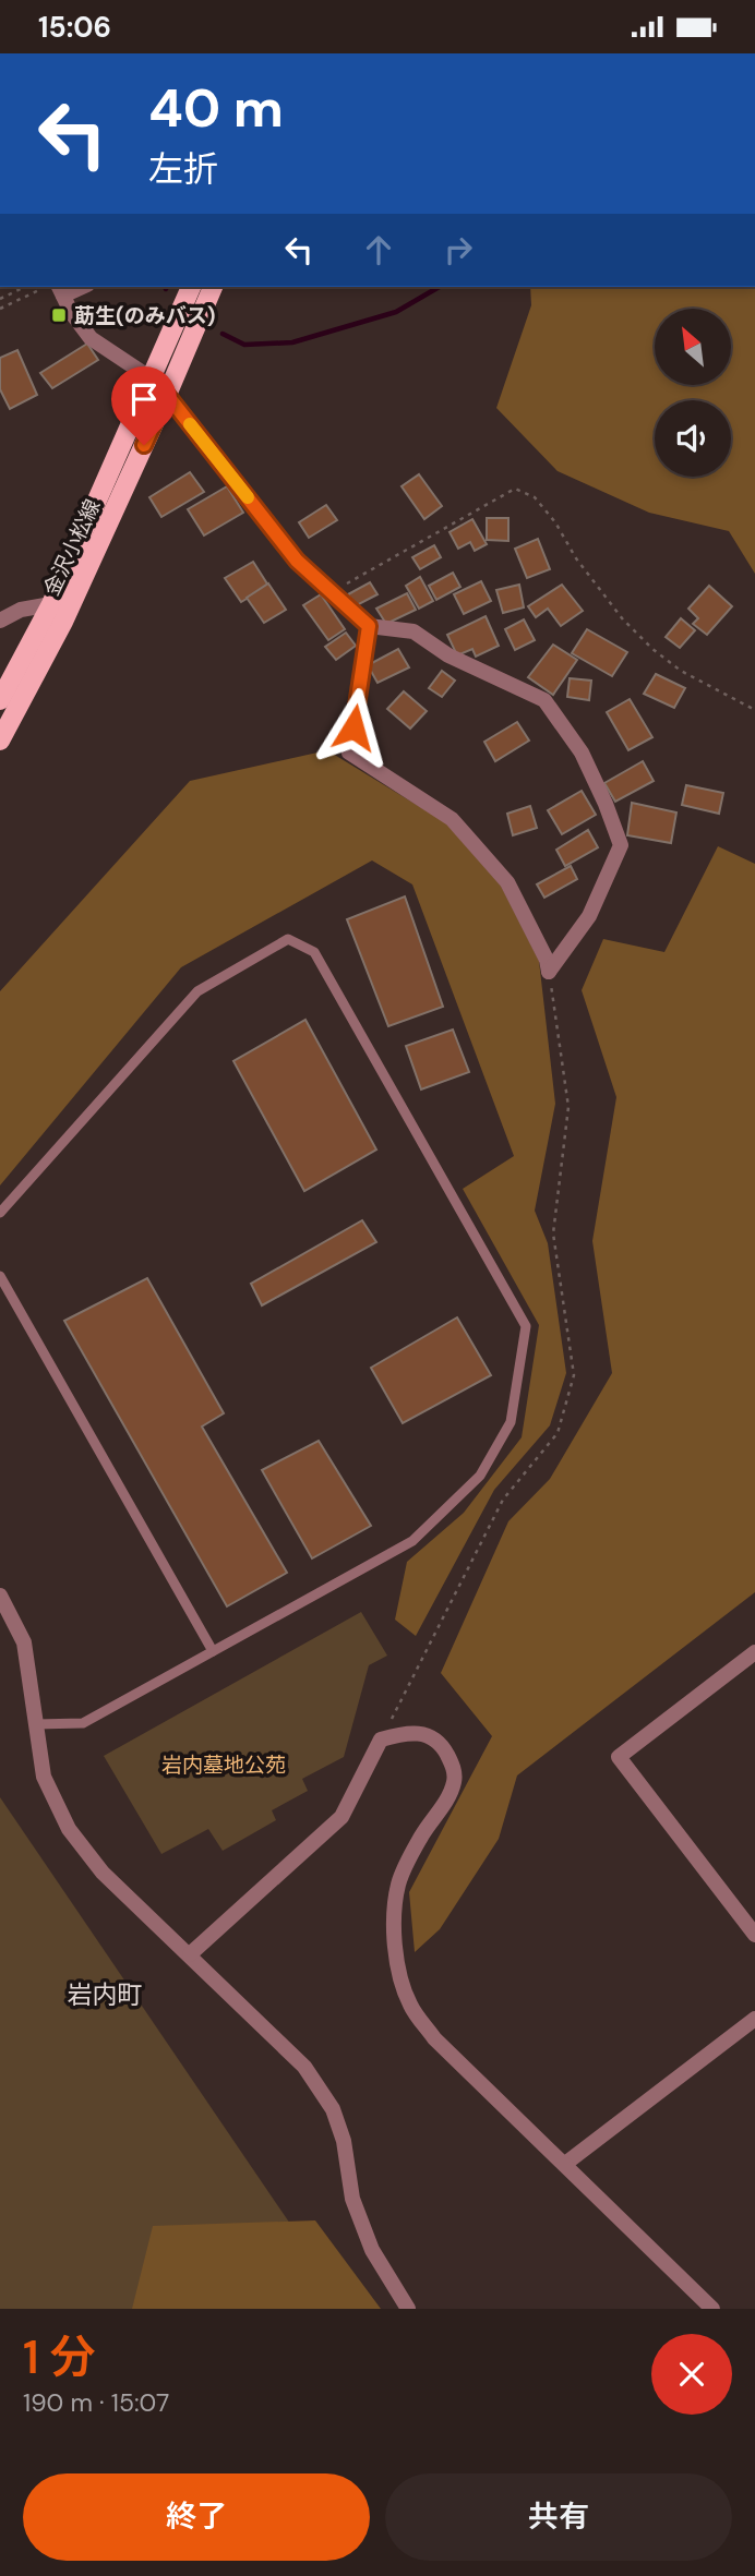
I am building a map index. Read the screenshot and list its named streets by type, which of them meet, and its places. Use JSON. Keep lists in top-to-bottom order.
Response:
{
  "streets": {
    "main road": ["金沢小松線"]
  },
  "districts": ["岩内町"],
  "parks": ["岩内墓地公苑"],
  "places": {
    "transit": ["莇生(のみバス)"]
  },
  "north": "top left",
  "page": {
    "status": "15:06",
    "turn": ["40 m", "左折"],
    "heading": ["1 分", "190 m · 15:07"],
    "buttons": ["終了", "共有"]
  }
}
